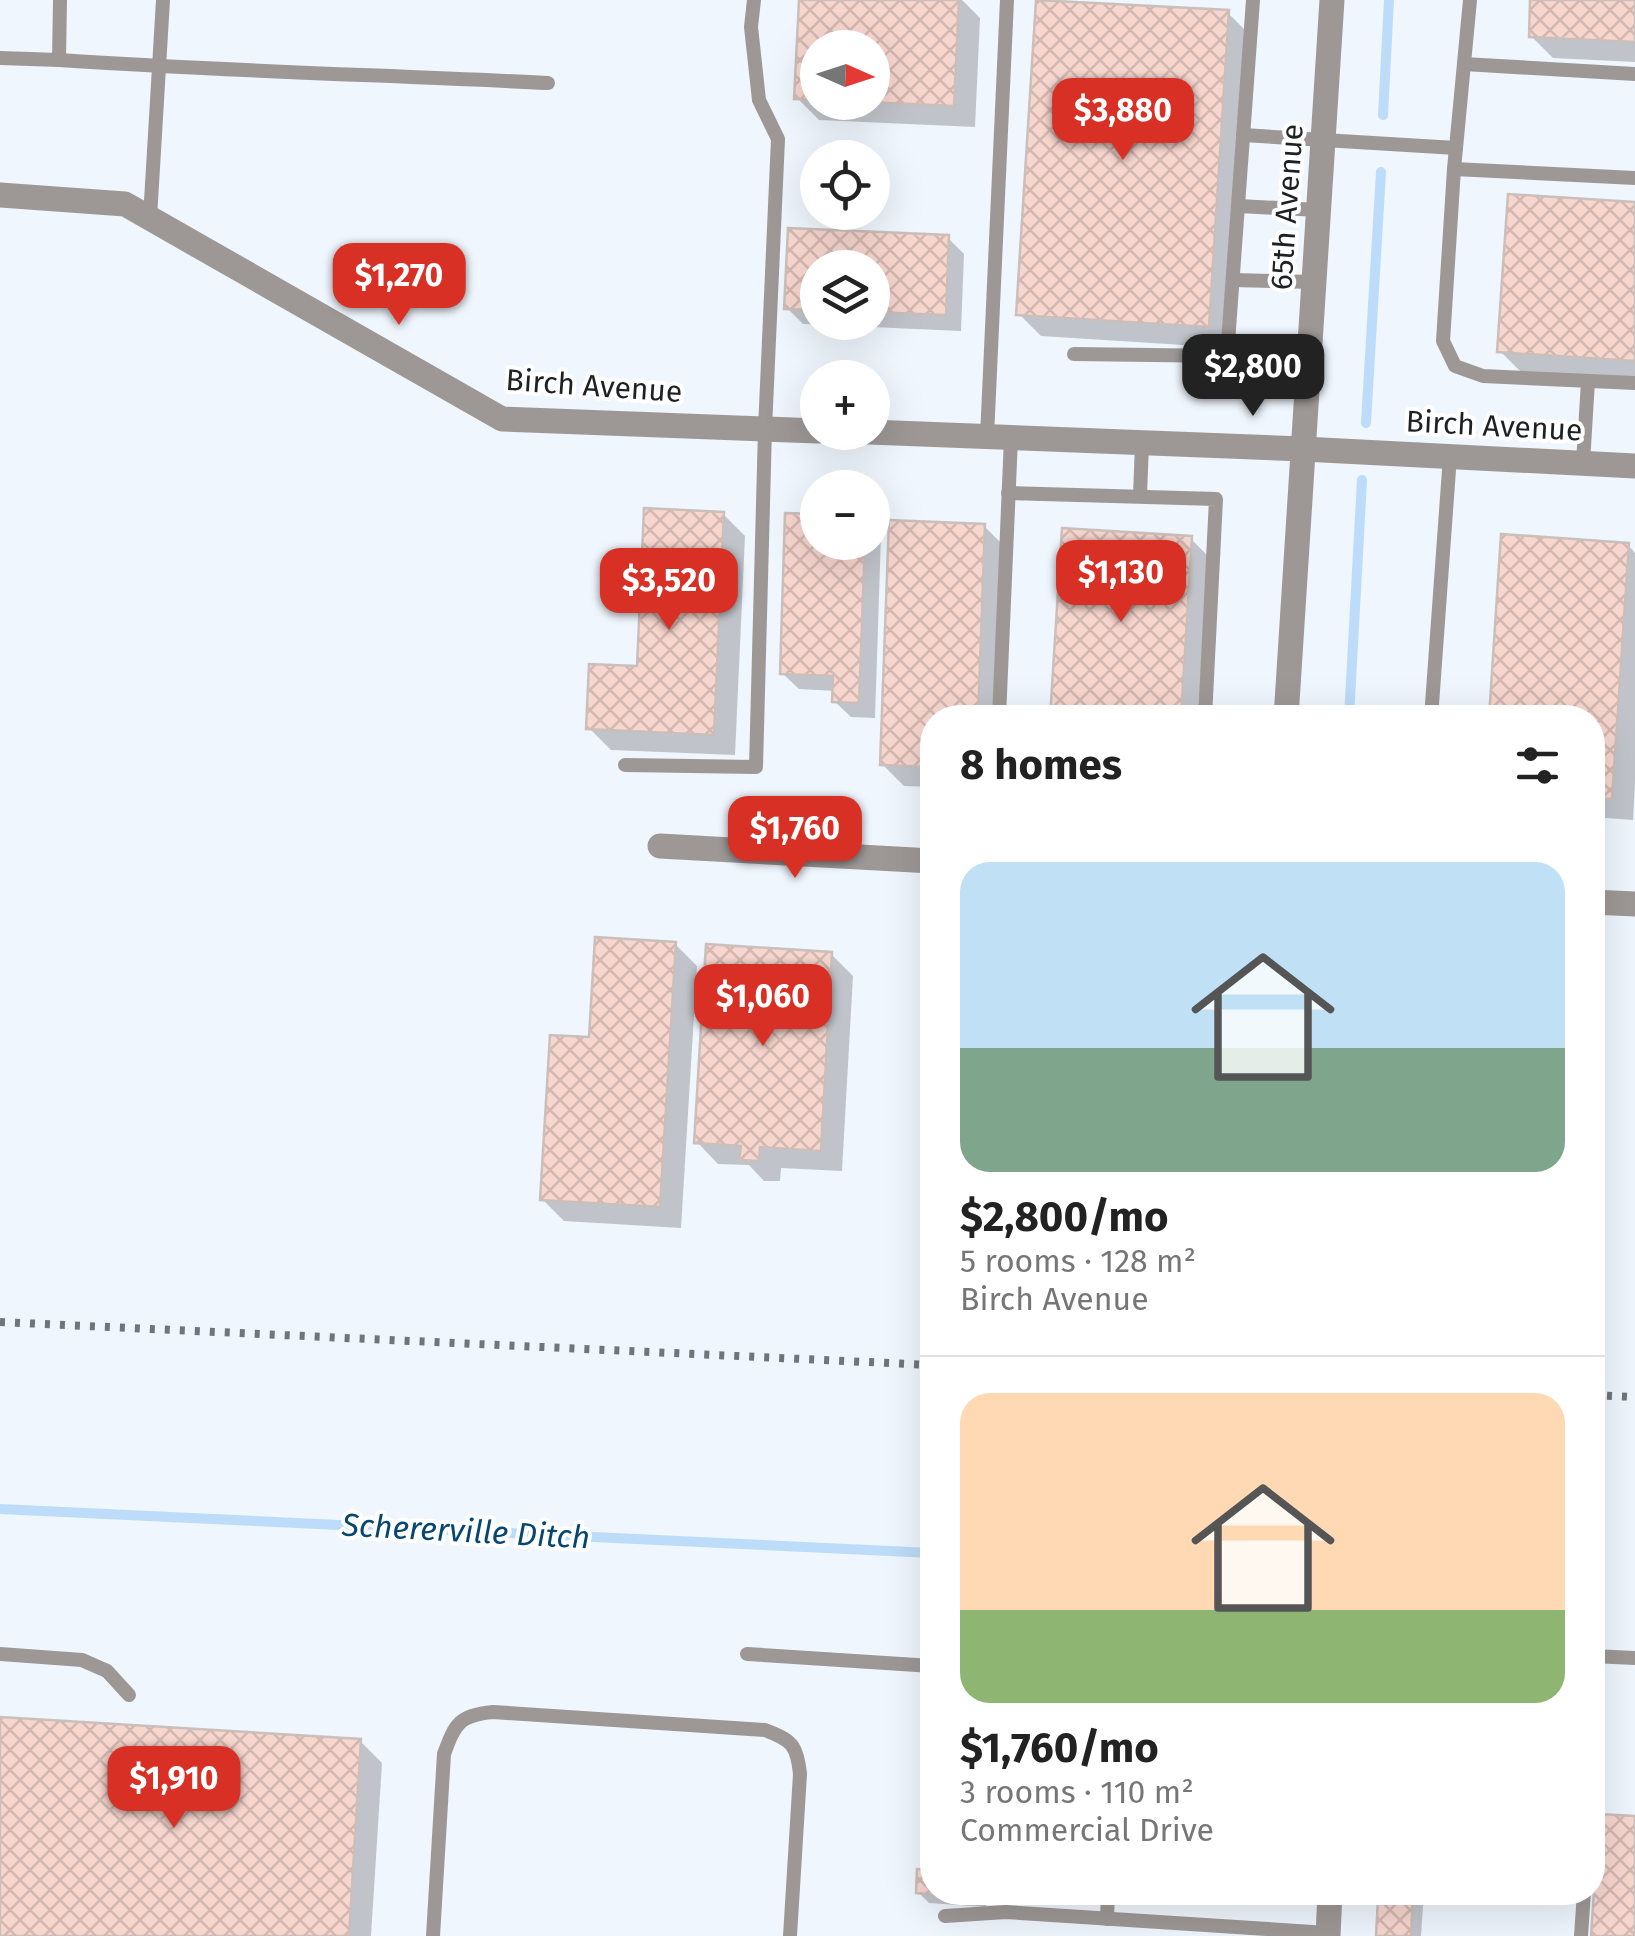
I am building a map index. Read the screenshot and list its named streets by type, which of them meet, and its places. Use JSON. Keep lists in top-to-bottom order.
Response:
{
  "streets": {
    "street": ["65th Avenue", "Birch Avenue"]
  },
  "crossings": [
    ["65th Avenue", "Birch Avenue"]
  ],
  "water": ["Schererville Ditch"],
  "north": "right",
  "page": {
    "map_buttons": ["+", "−"],
    "price": [
      "$3,880",
      "$1,270",
      "$2,800",
      "$1,130",
      "$3,520",
      "$1,760",
      "$1,060",
      "$1,910"
    ],
    "heading": "8 homes",
    "list": [
      {
        "name": "$2,800/mo",
        "note": "5 rooms · 128 m² · Birch Avenue"
      },
      {
        "name": "$1,760/mo",
        "note": "3 rooms · 110 m² · Commercial Drive"
      }
    ]
  }
}
